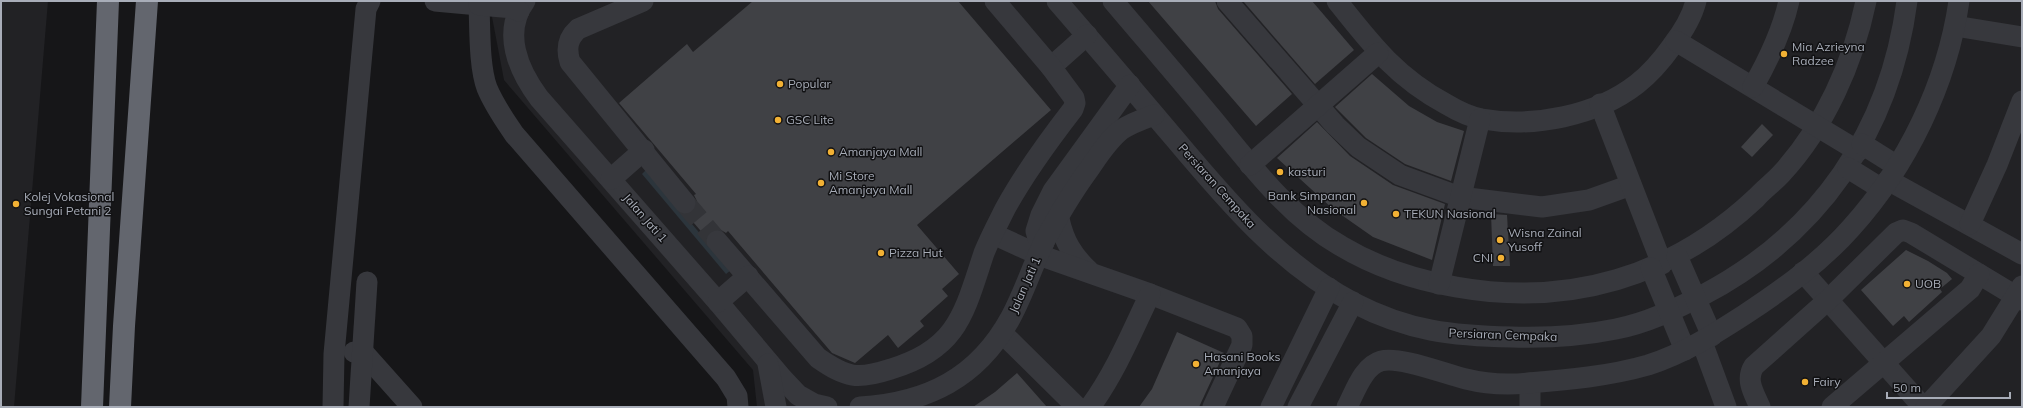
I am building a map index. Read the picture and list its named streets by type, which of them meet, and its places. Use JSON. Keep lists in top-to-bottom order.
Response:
{
  "streets": {
    "street": ["Persiaran Cempaka", "Jalan Jati 1"]
  },
  "crossings": [
    ["Persiaran Cempaka", "Jalan Jati 1"]
  ],
  "places": [
    "Mia Azrieyna Radzee",
    "Popular",
    "GSC Lite",
    "Amanjaya Mall",
    "kasturi",
    "Mi Store Amanjaya Mall",
    "Bank Simpanan Nasional",
    "Kolej Vokasional Sungai Petani 2",
    "TEKUN Nasional",
    "Wisna Zainal Yusoff",
    "Pizza Hut",
    "CNI",
    "UOB",
    "Hasani Books Amanjaya",
    "Fairy"
  ],
  "scale_bar": "50 m"
}
